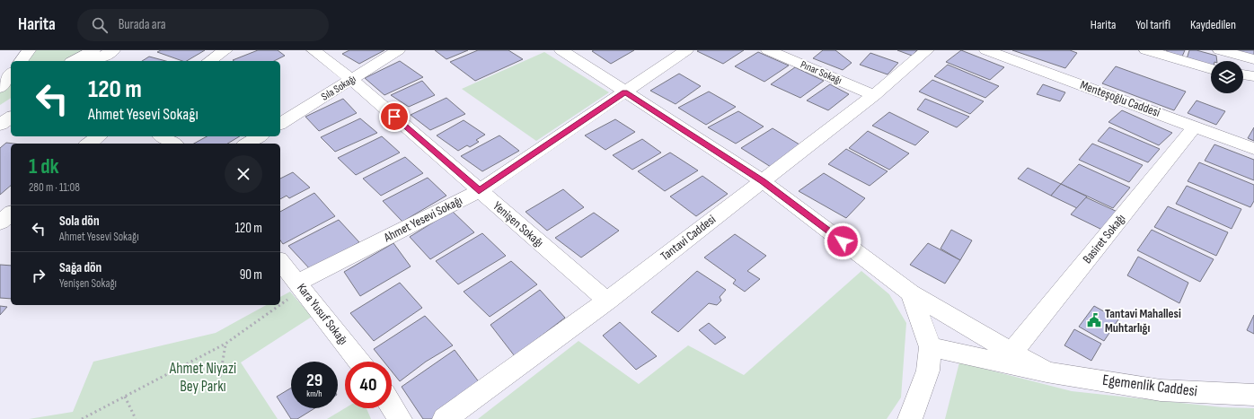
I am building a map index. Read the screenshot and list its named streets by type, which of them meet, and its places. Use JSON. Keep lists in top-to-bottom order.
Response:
{
  "streets": {
    "street": [
      "Pınar Sokağı",
      "Sıla Sokağı",
      "Menteşoğlu Caddesi",
      "Ahmet Yesevi Sokağı",
      "Yenişen Sokağı",
      "Tantavi Caddesi",
      "Basiret Sokağı",
      "Kara Yusuf Sokağı",
      "Egemenlik Caddesi"
    ]
  },
  "crossings": [
    ["Pınar Sokağı", "Tantavi Caddesi"],
    ["Sıla Sokağı", "Yenişen Sokağı"],
    ["Menteşoğlu Caddesi", "Basiret Sokağı"],
    ["Ahmet Yesevi Sokağı", "Yenişen Sokağı"],
    ["Ahmet Yesevi Sokağı", "Kara Yusuf Sokağı"],
    ["Yenişen Sokağı", "Tantavi Caddesi"]
  ],
  "parks": ["Ahmet Niyazi Bey Parkı"],
  "places": {
    "public building": ["Tantavi Mahallesi Muhtarlığı"]
  },
  "page": {
    "header": "Harita",
    "search": "Burada ara",
    "nav": ["Harita", "Yol tarifi", "Kaydedilen"],
    "turn": ["120 m", "Ahmet Yesevi Sokağı"],
    "heading": ["1 dk", "280 m · 11:08"],
    "list": [
      {
        "name": "Sola dön",
        "note": "Ahmet Yesevi Sokağı",
        "value": "120 m"
      },
      {
        "name": "Sağa dön",
        "note": "Yenişen Sokağı",
        "value": "90 m"
      }
    ],
    "speed": "29 km/h",
    "limit": "40"
  }
}
